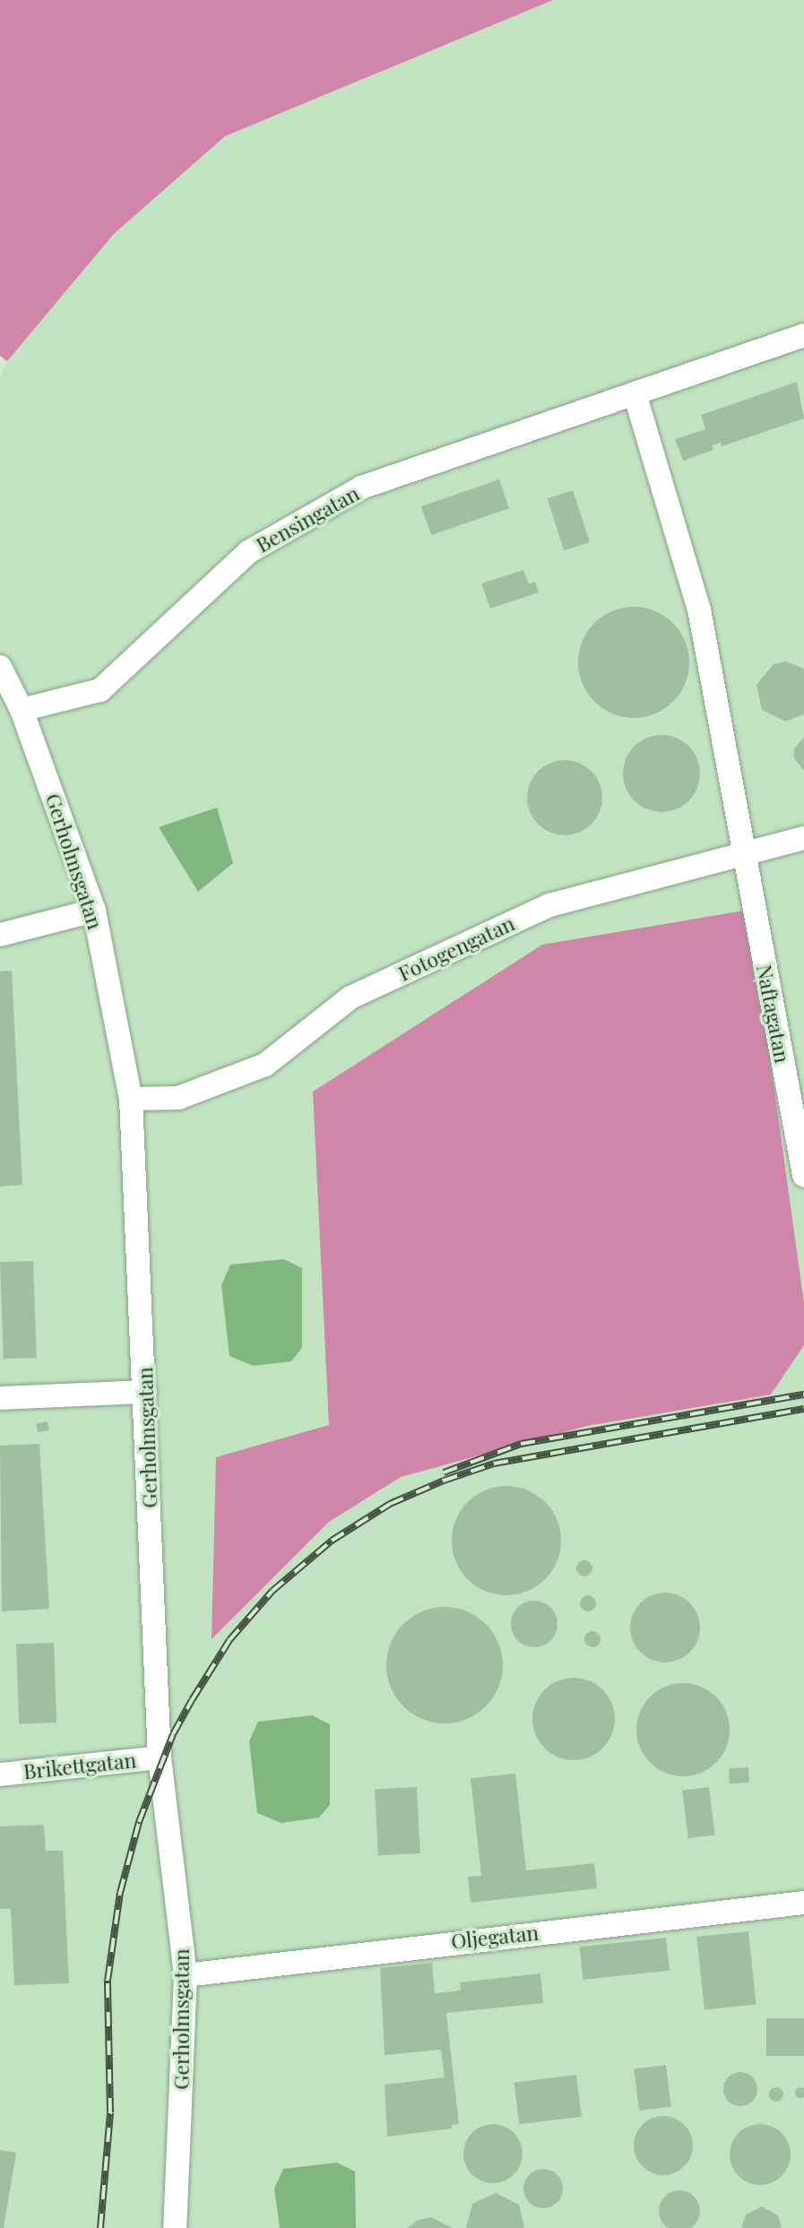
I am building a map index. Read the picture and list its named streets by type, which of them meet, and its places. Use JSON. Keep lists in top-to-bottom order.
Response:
{
  "streets": {
    "lane": [
      "Bensingatan",
      "Gerholmsgatan",
      "Fotogengatan",
      "Naftagatan",
      "Brikettgatan",
      "Oljegatan"
    ]
  },
  "crossings": [
    ["Bensingatan", "Gerholmsgatan"],
    ["Gerholmsgatan", "Fotogengatan"],
    ["Gerholmsgatan", "Brikettgatan"],
    ["Gerholmsgatan", "Oljegatan"],
    ["Fotogengatan", "Naftagatan"]
  ]
}
